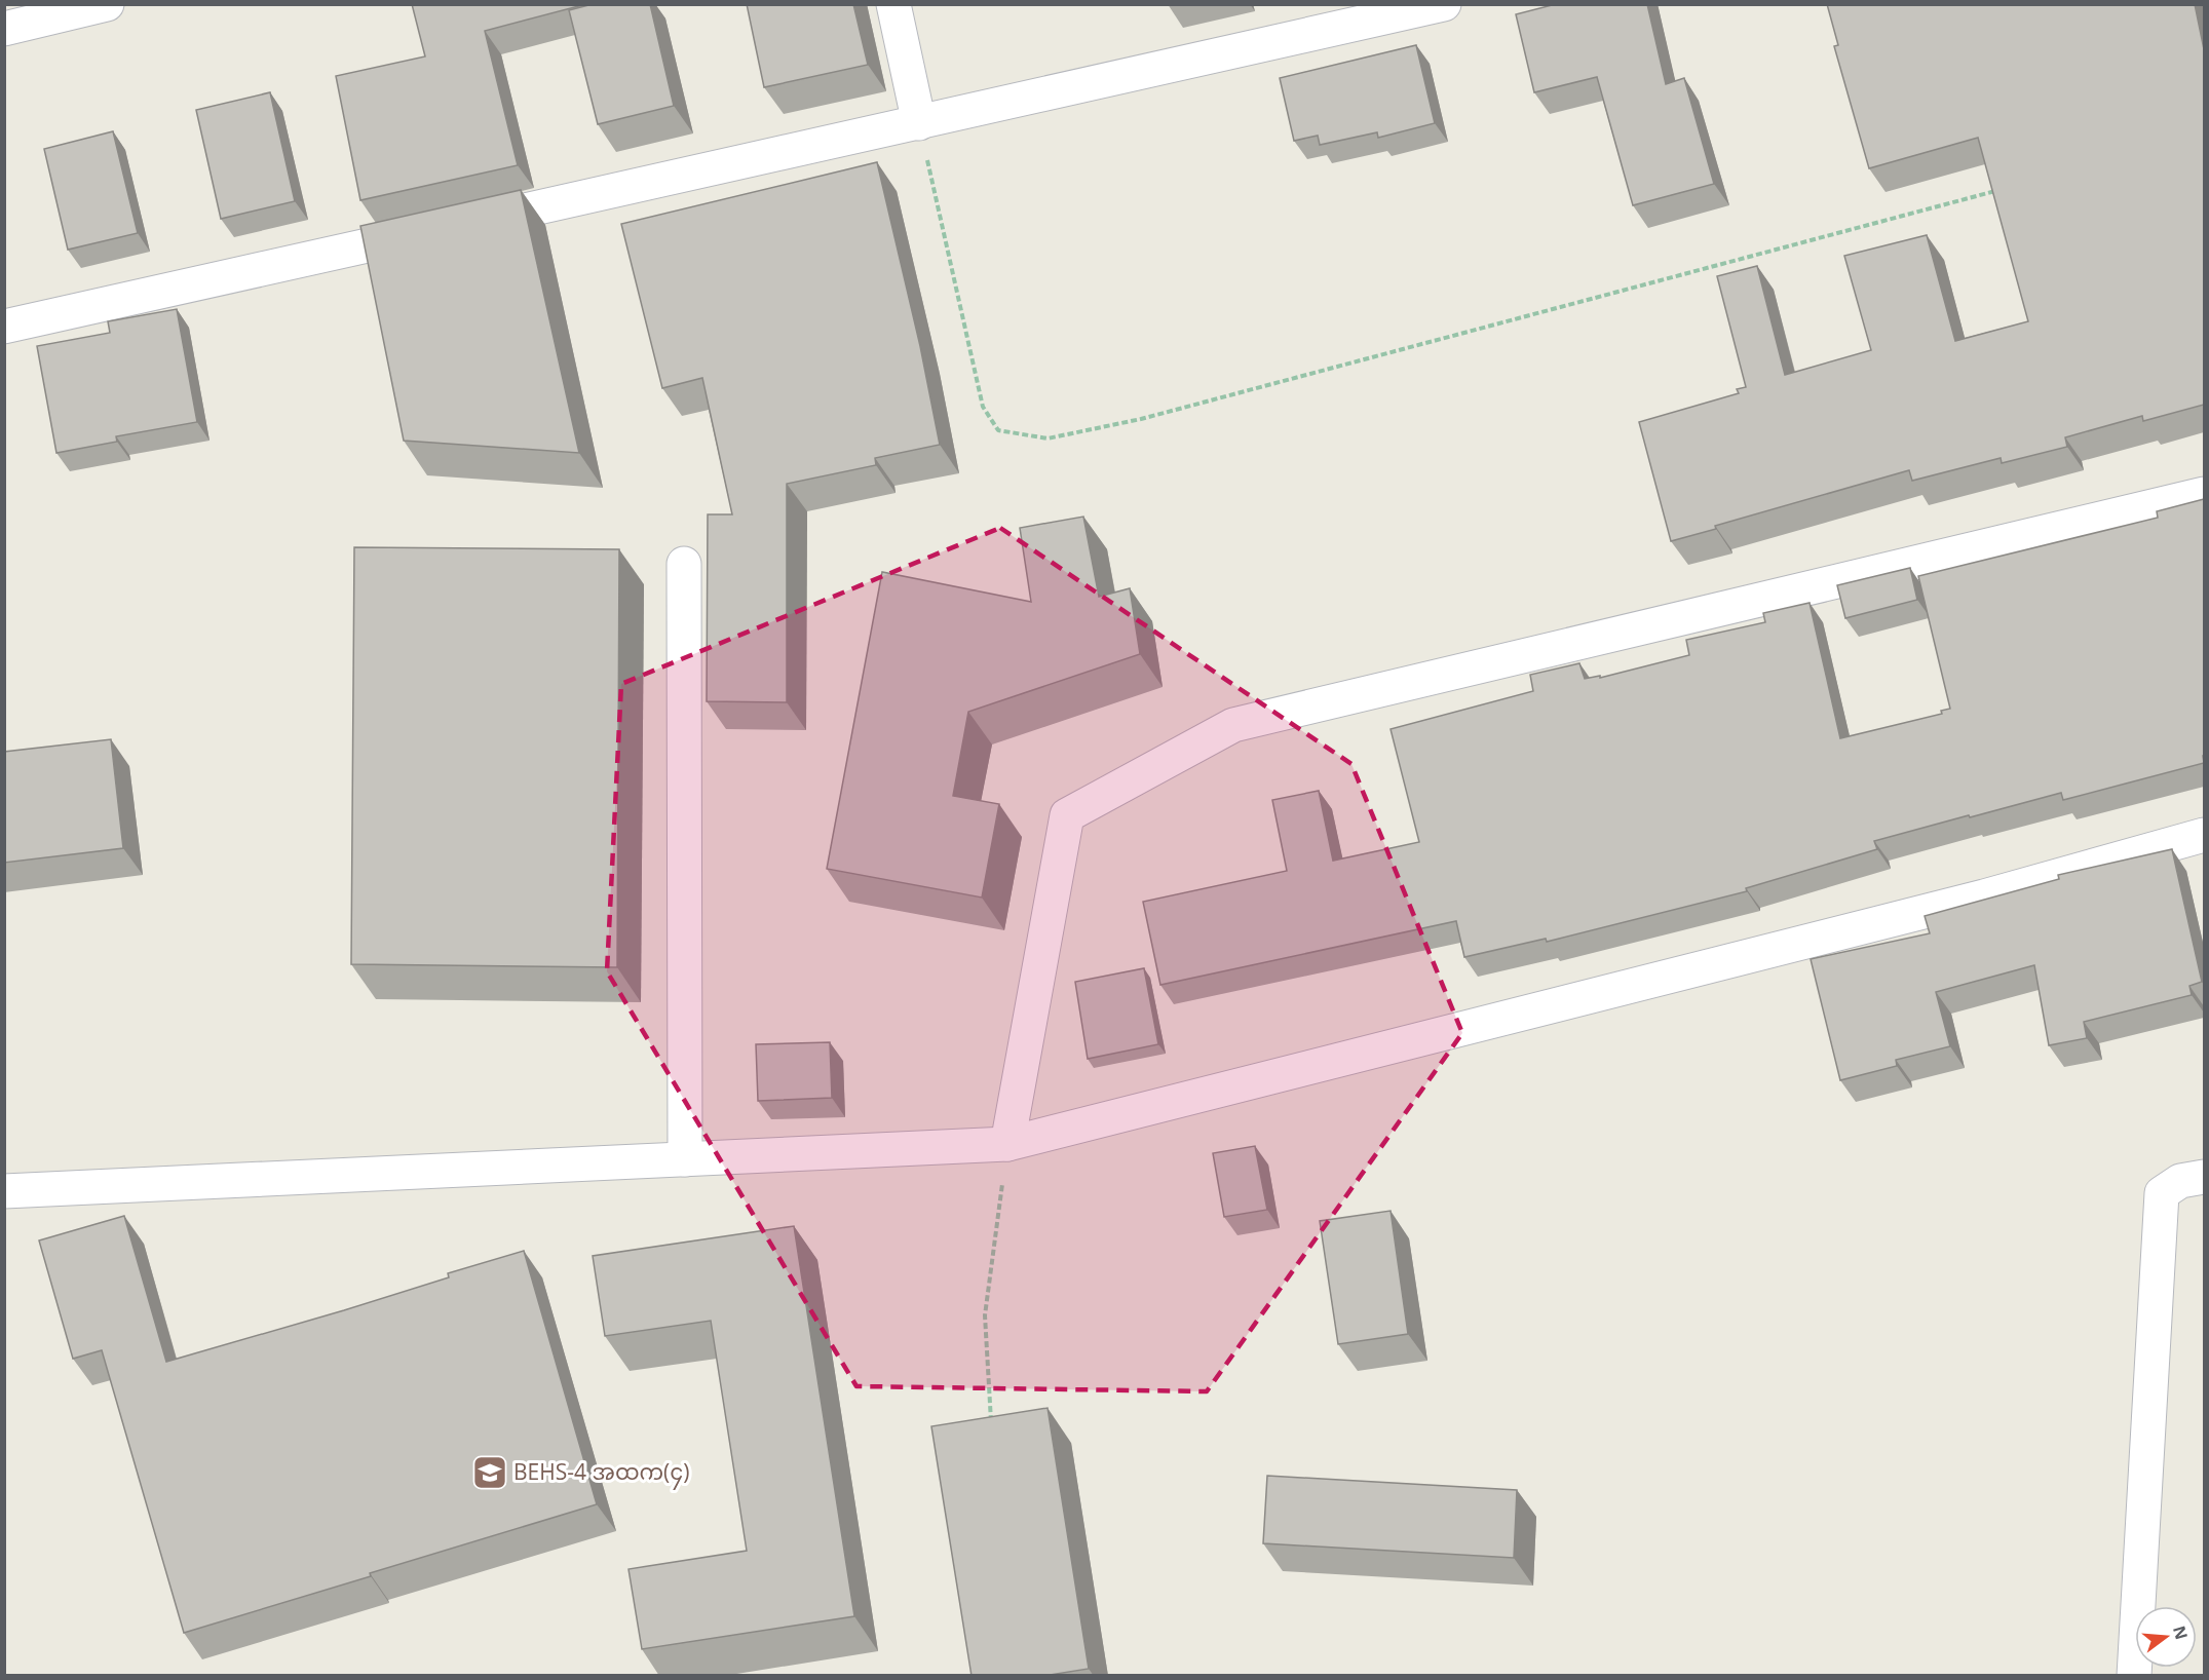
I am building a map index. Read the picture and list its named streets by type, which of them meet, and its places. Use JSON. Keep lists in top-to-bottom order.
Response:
{
  "places": {
    "school or university": ["BEHS-4 အထက(၄)"]
  },
  "north": "right"
}
